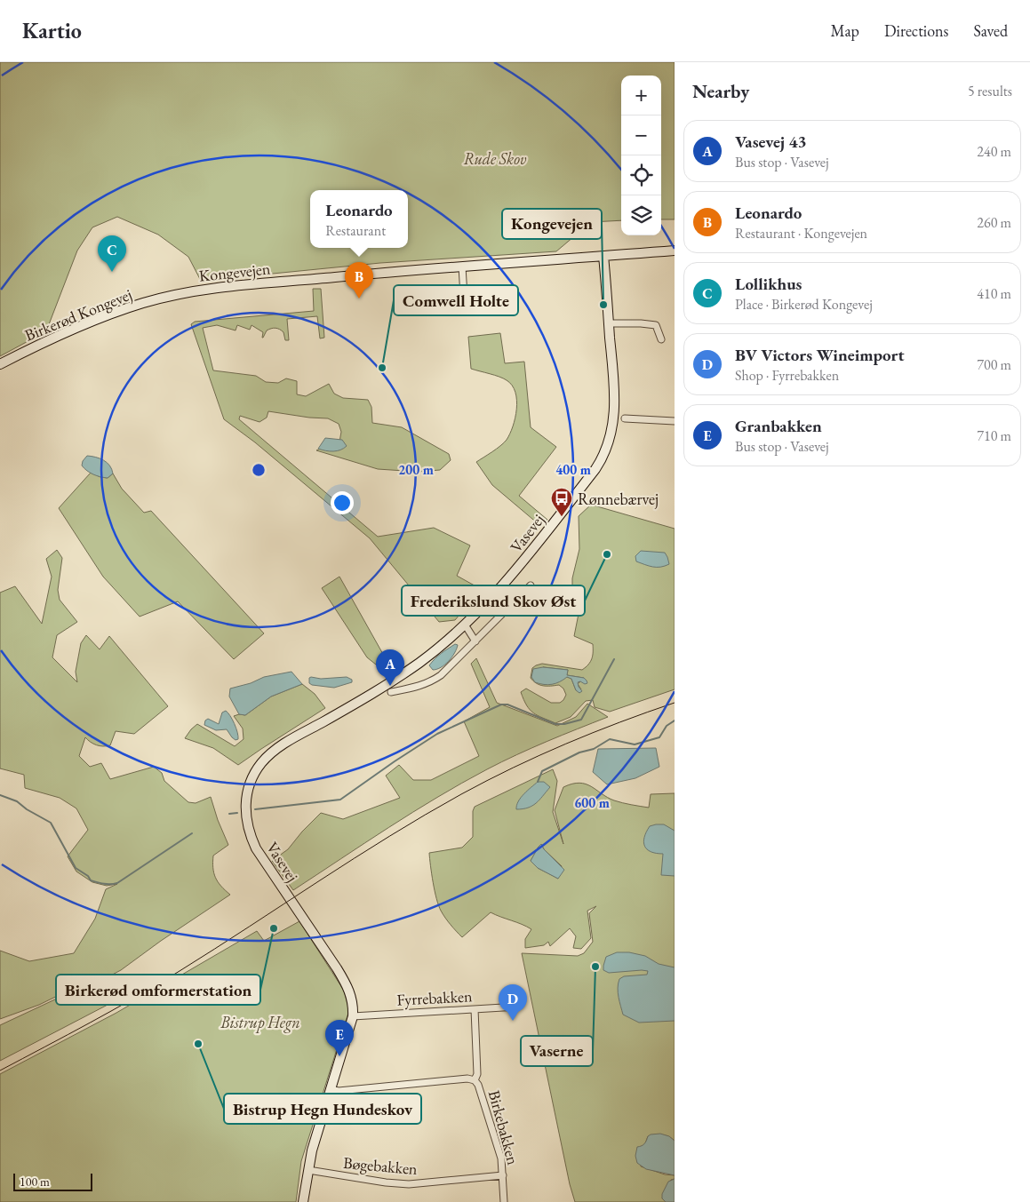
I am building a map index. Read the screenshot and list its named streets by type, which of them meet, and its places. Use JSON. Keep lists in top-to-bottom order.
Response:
{
  "streets": {
    "street": [
      "Kongevejen",
      "Birkerød Kongevej",
      "Vasevej",
      "Fyrrebakken",
      "Birkebakken",
      "Bøgebakken"
    ]
  },
  "crossings": [
    ["Kongevejen", "Birkerød Kongevej"],
    ["Kongevejen", "Vasevej"],
    ["Vasevej", "Fyrrebakken"],
    ["Vasevej", "Bøgebakken"],
    ["Fyrrebakken", "Birkebakken"],
    ["Birkebakken", "Bøgebakken"]
  ],
  "parks": ["Rude Skov", "Bistrup Hegn"],
  "places": {
    "other": [
      "Kongevejen",
      "Comwell Holte",
      "Frederikslund Skov Øst",
      "Birkerød omformerstation",
      "Vaserne",
      "Bistrup Hegn Hundeskov"
    ],
    "bus stop": ["Rønnebærvej"]
  },
  "scale_bar": "100 m",
  "page": {
    "header": "Kartio",
    "nav": ["Map", "Directions", "Saved"],
    "heading": ["Nearby", "5 results"],
    "map_buttons": ["+", "−"],
    "list": [
      {
        "mark": "A",
        "name": "Vasevej 43",
        "note": "Bus stop · Vasevej",
        "value": "240 m"
      },
      {
        "mark": "B",
        "name": "Leonardo",
        "note": "Restaurant · Kongevejen",
        "value": "260 m"
      },
      {
        "mark": "C",
        "name": "Lollikhus",
        "note": "Place · Birkerød Kongevej",
        "value": "410 m"
      },
      {
        "mark": "D",
        "name": "BV Victors Wineimport",
        "note": "Shop · Fyrrebakken",
        "value": "700 m"
      },
      {
        "mark": "E",
        "name": "Granbakken",
        "note": "Bus stop · Vasevej",
        "value": "710 m"
      }
    ],
    "popup": ["Leonardo", "Restaurant"],
    "pins": [
      "C",
      "B",
      "A",
      "D",
      "E"
    ],
    "scale": "100 m"
  },
  "rings": ["200 m", "400 m", "600 m"]
}
